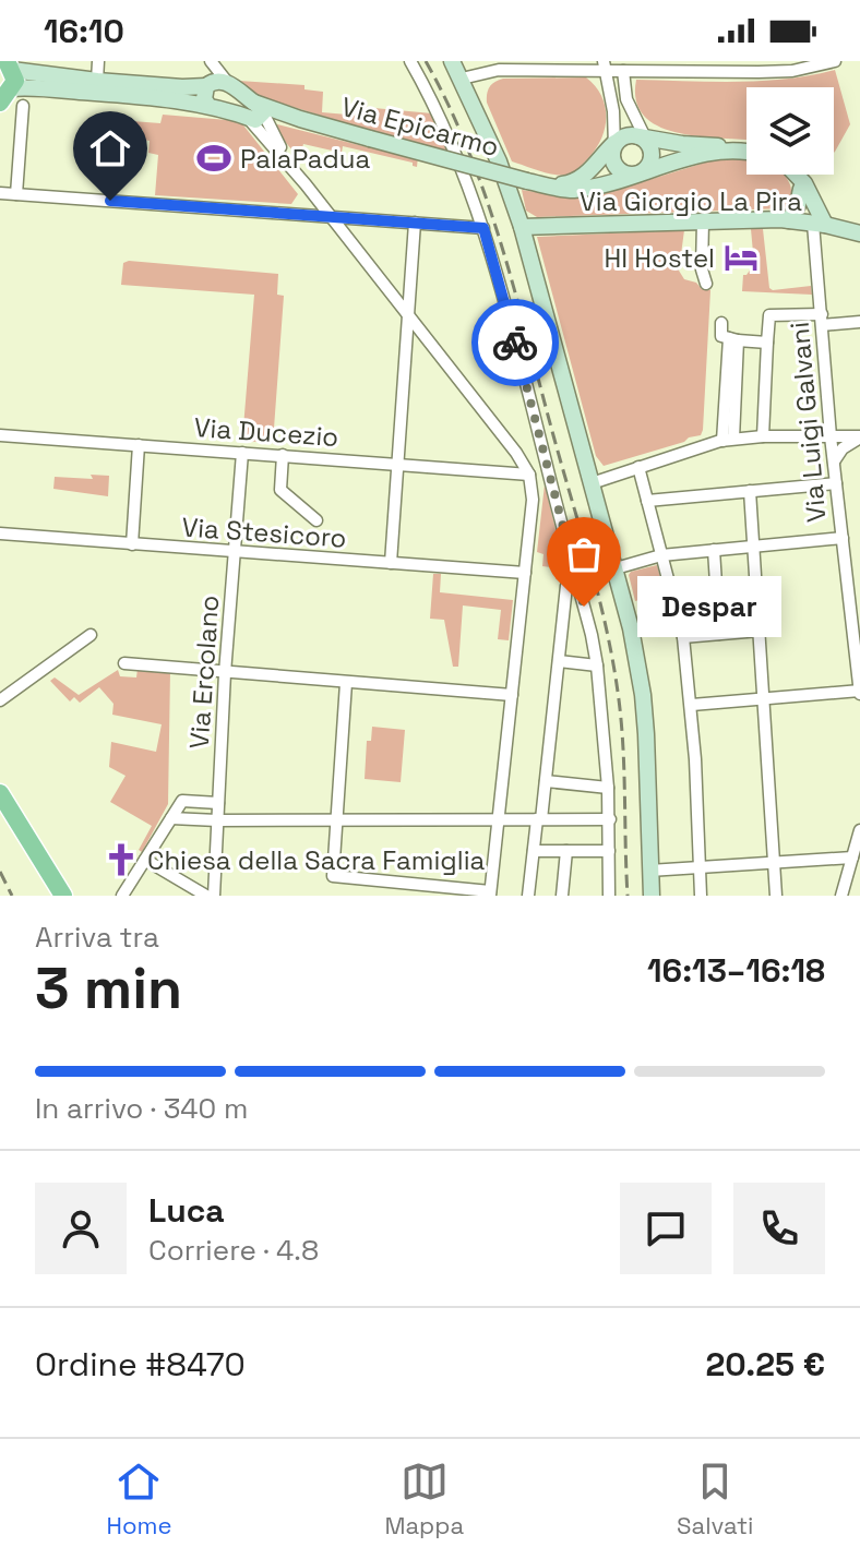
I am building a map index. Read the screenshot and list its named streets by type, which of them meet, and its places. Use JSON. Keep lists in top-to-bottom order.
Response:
{
  "streets": {
    "main road": ["Via Epicarmo", "Via Giorgio La Pira", "Via Luigi Galvani"],
    "street": ["Via Ducezio", "Via Stesicoro", "Via Ercolano"]
  },
  "crossings": [
    ["Via Giorgio La Pira", "Via Luigi Galvani"],
    ["Via Ducezio", "Via Ercolano"],
    ["Via Stesicoro", "Via Ercolano"]
  ],
  "places": {
    "sports": ["PalaPadua"],
    "hotel": ["HI Hostel"],
    "other": ["Despar"],
    "church": ["Chiesa della Sacra Famiglia"]
  },
  "page": {
    "status": "16:10",
    "bubble": "Despar",
    "heading": ["3 min", "Arriva tra", "16:13–16:18"],
    "panel": [
      "Luca",
      "Corriere · 4.8",
      "Ordine #8470",
      "20.25 €"
    ],
    "bar": "In arrivo · 340 m",
    "tabs": ["Home", "Mappa", "Salvati"]
  }
}
